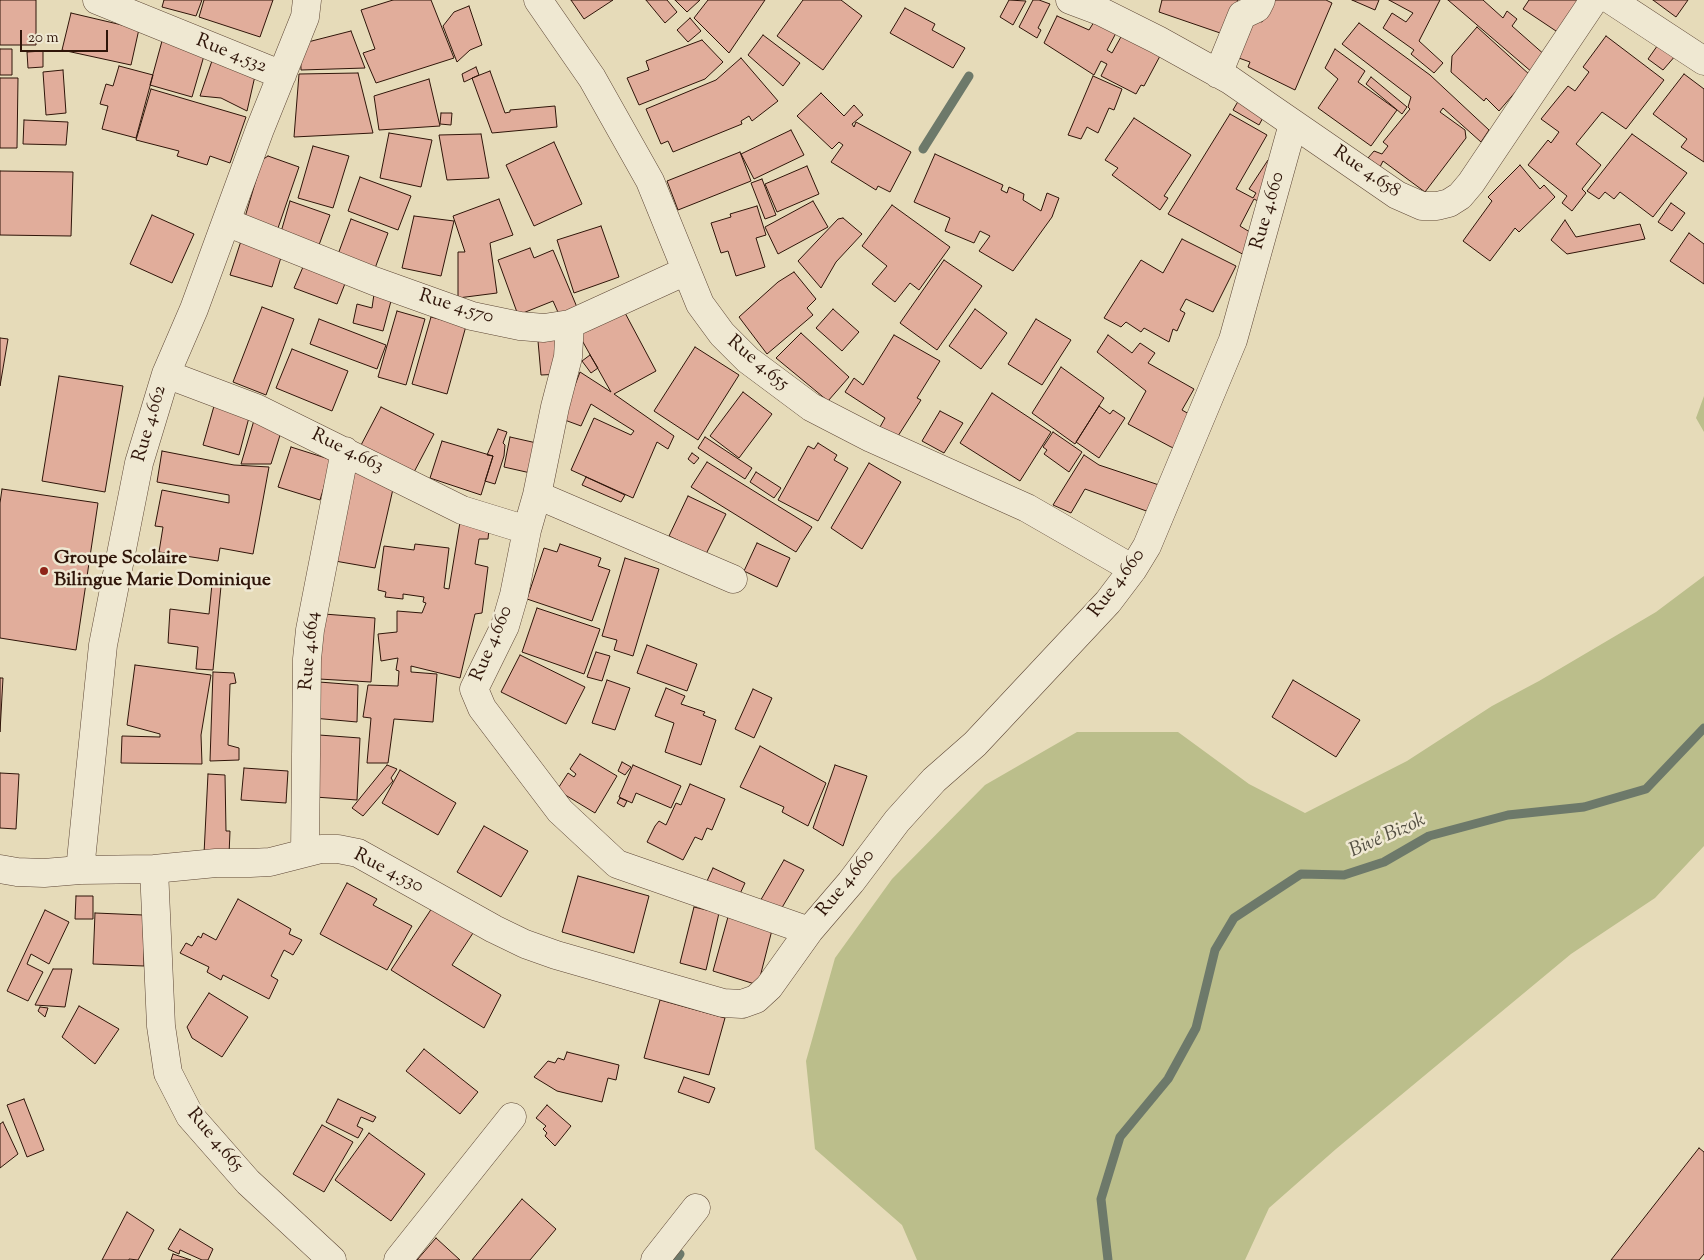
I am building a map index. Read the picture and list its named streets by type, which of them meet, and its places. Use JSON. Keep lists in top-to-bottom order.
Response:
{
  "streets": {
    "street": [
      "Rue 4.532",
      "Rue 4.658",
      "Rue 4.660",
      "Rue 4.570",
      "Rue 4.655",
      "Rue 4.662",
      "Rue 4.663",
      "Rue 4.664",
      "Rue 4.530",
      "Rue 4.665"
    ]
  },
  "crossings": [
    ["Rue 4.532", "Rue 4.662"],
    ["Rue 4.658", "Rue 4.660"],
    ["Rue 4.660", "Rue 4.570"],
    ["Rue 4.660", "Rue 4.655"],
    ["Rue 4.660", "Rue 4.663"],
    ["Rue 4.660", "Rue 4.530"],
    ["Rue 4.570", "Rue 4.655"],
    ["Rue 4.570", "Rue 4.662"],
    ["Rue 4.662", "Rue 4.663"],
    ["Rue 4.662", "Rue 4.530"],
    ["Rue 4.663", "Rue 4.664"],
    ["Rue 4.664", "Rue 4.530"],
    ["Rue 4.530", "Rue 4.665"]
  ],
  "water": ["Bivé Bizok"],
  "places": ["Groupe Scolaire Bilingue Marie Dominique"],
  "scale_bar": "20 m"
}
